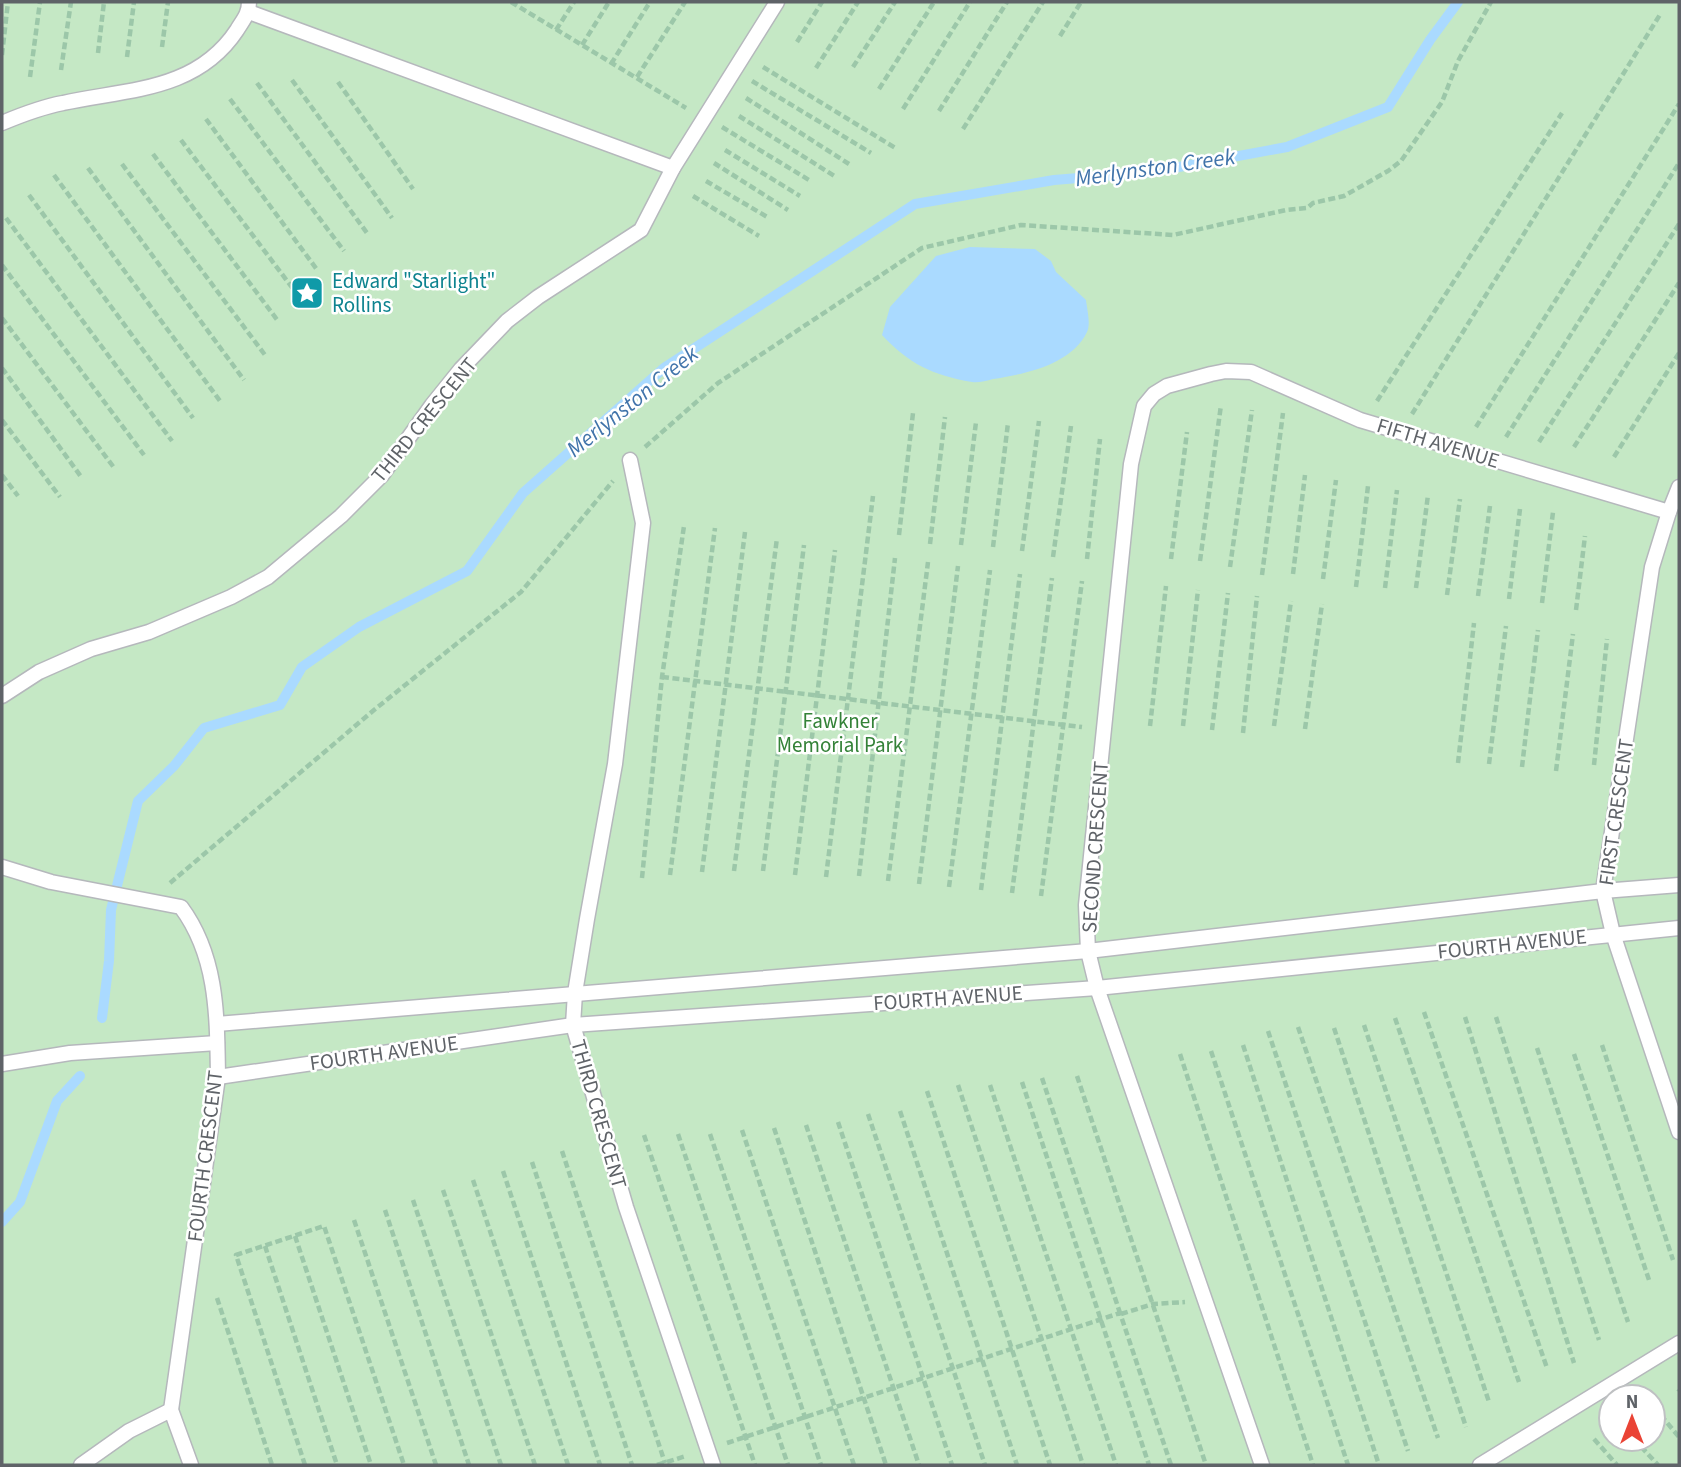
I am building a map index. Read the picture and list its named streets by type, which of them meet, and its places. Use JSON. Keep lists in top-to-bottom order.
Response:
{
  "streets": {
    "lane": [
      "THIRD CRESCENT",
      "FIFTH AVENUE",
      "FIRST CRESCENT",
      "SECOND CRESCENT",
      "FOURTH AVENUE",
      "FOURTH CRESCENT"
    ]
  },
  "crossings": [
    ["THIRD CRESCENT", "FOURTH AVENUE"],
    ["FIFTH AVENUE", "FIRST CRESCENT"],
    ["FIFTH AVENUE", "SECOND CRESCENT"],
    ["FIRST CRESCENT", "FOURTH AVENUE"],
    ["SECOND CRESCENT", "FOURTH AVENUE"],
    ["FOURTH AVENUE", "FOURTH CRESCENT"]
  ],
  "water": ["Merlynston Creek"],
  "parks": ["Fawkner Memorial Park"],
  "places": {
    "place": ["Edward \"Starlight\" Rollins"]
  },
  "north": "top"
}
